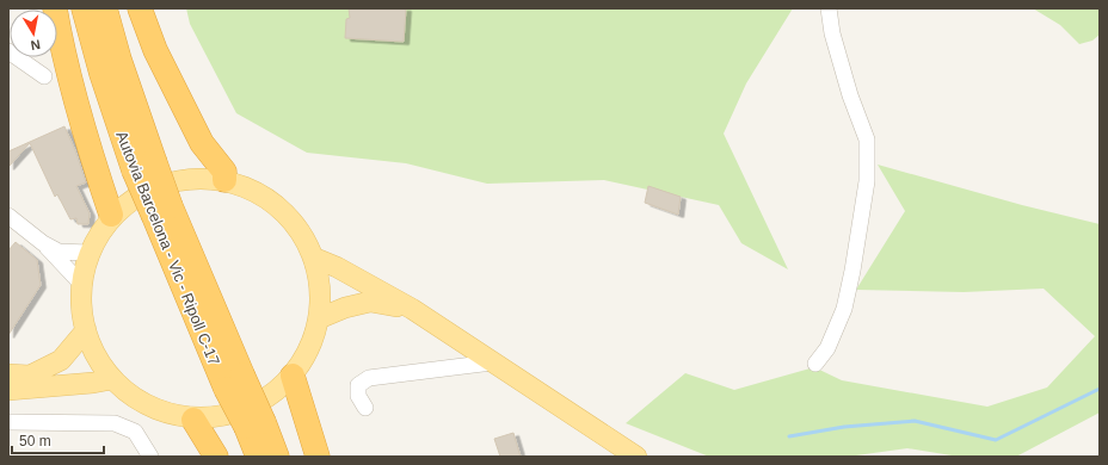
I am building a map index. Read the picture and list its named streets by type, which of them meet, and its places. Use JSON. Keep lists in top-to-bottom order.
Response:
{
  "streets": {
    "highway": ["Autovia Barcelona - Vic - Ripoll C-17"]
  },
  "scale_bar": "50 m",
  "north": "bottom"
}
